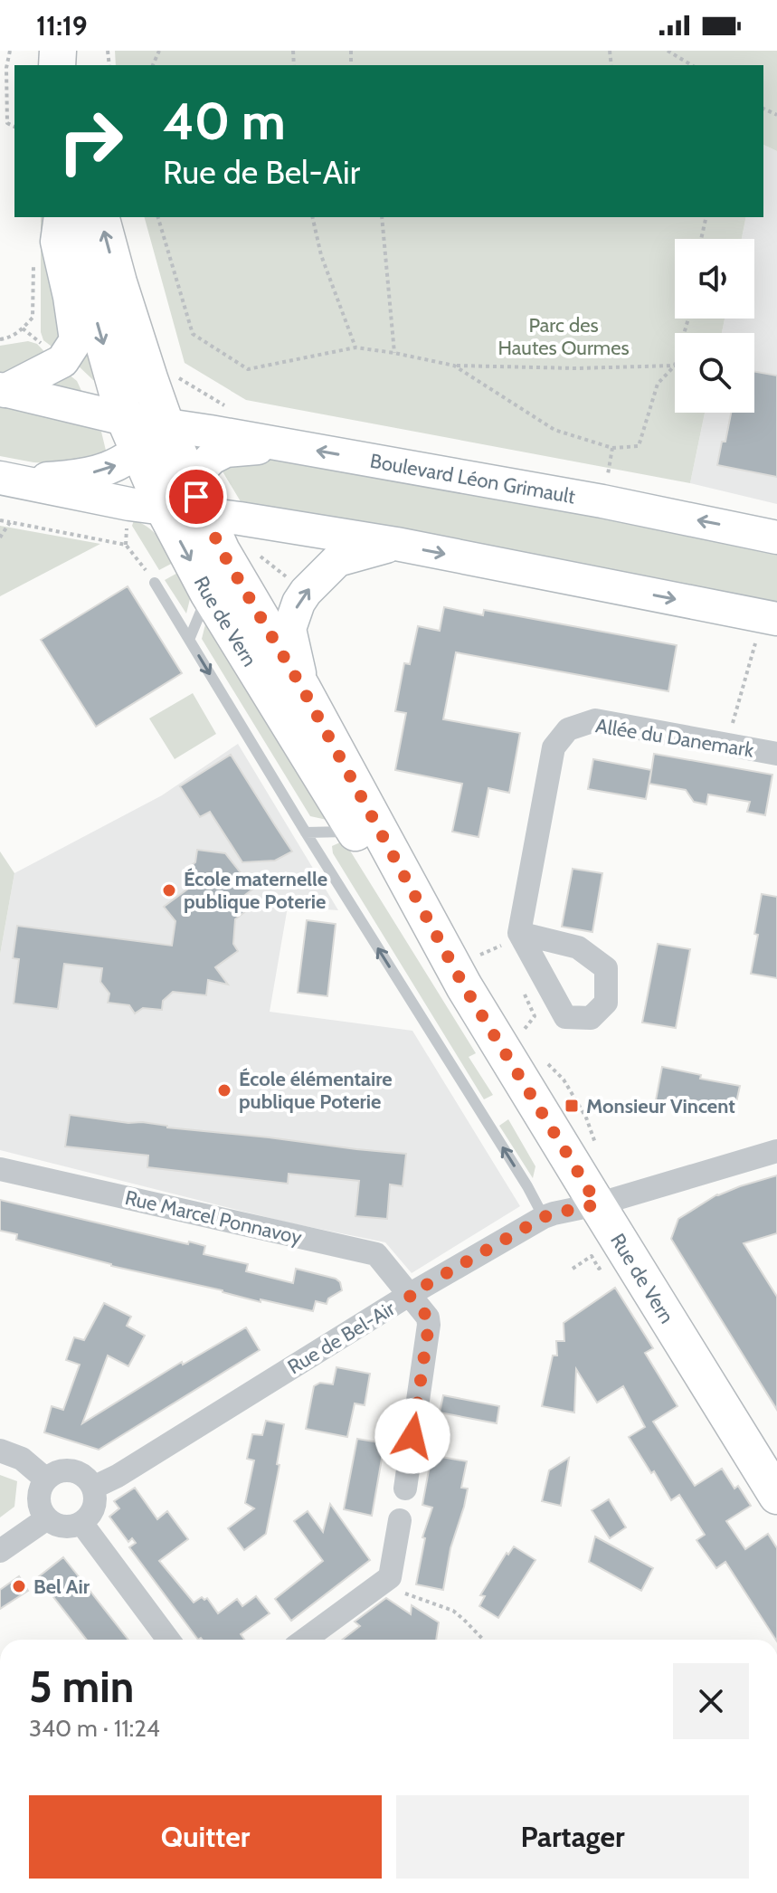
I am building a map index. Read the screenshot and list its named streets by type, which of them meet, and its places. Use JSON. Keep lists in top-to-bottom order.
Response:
{
  "streets": {
    "main road": ["Boulevard Léon Grimault", "Rue de Vern"],
    "street": ["Allée du Danemark", "Rue Marcel Ponnavoy", "Rue de Bel-Air"]
  },
  "crossings": [
    ["Boulevard Léon Grimault", "Rue de Vern"],
    ["Rue de Vern", "Rue de Bel-Air"],
    ["Rue Marcel Ponnavoy", "Rue de Bel-Air"]
  ],
  "parks": ["Parc des Hautes Ourmes"],
  "places": {
    "other": ["École maternelle publique Poterie", "École élémentaire publique Poterie", "Bel Air"],
    "transit": ["Monsieur Vincent"]
  },
  "page": {
    "status": "11:19",
    "turn": ["40 m", "Rue de Bel-Air"],
    "heading": ["5 min", "340 m · 11:24"],
    "buttons": ["Quitter", "Partager"]
  }
}
